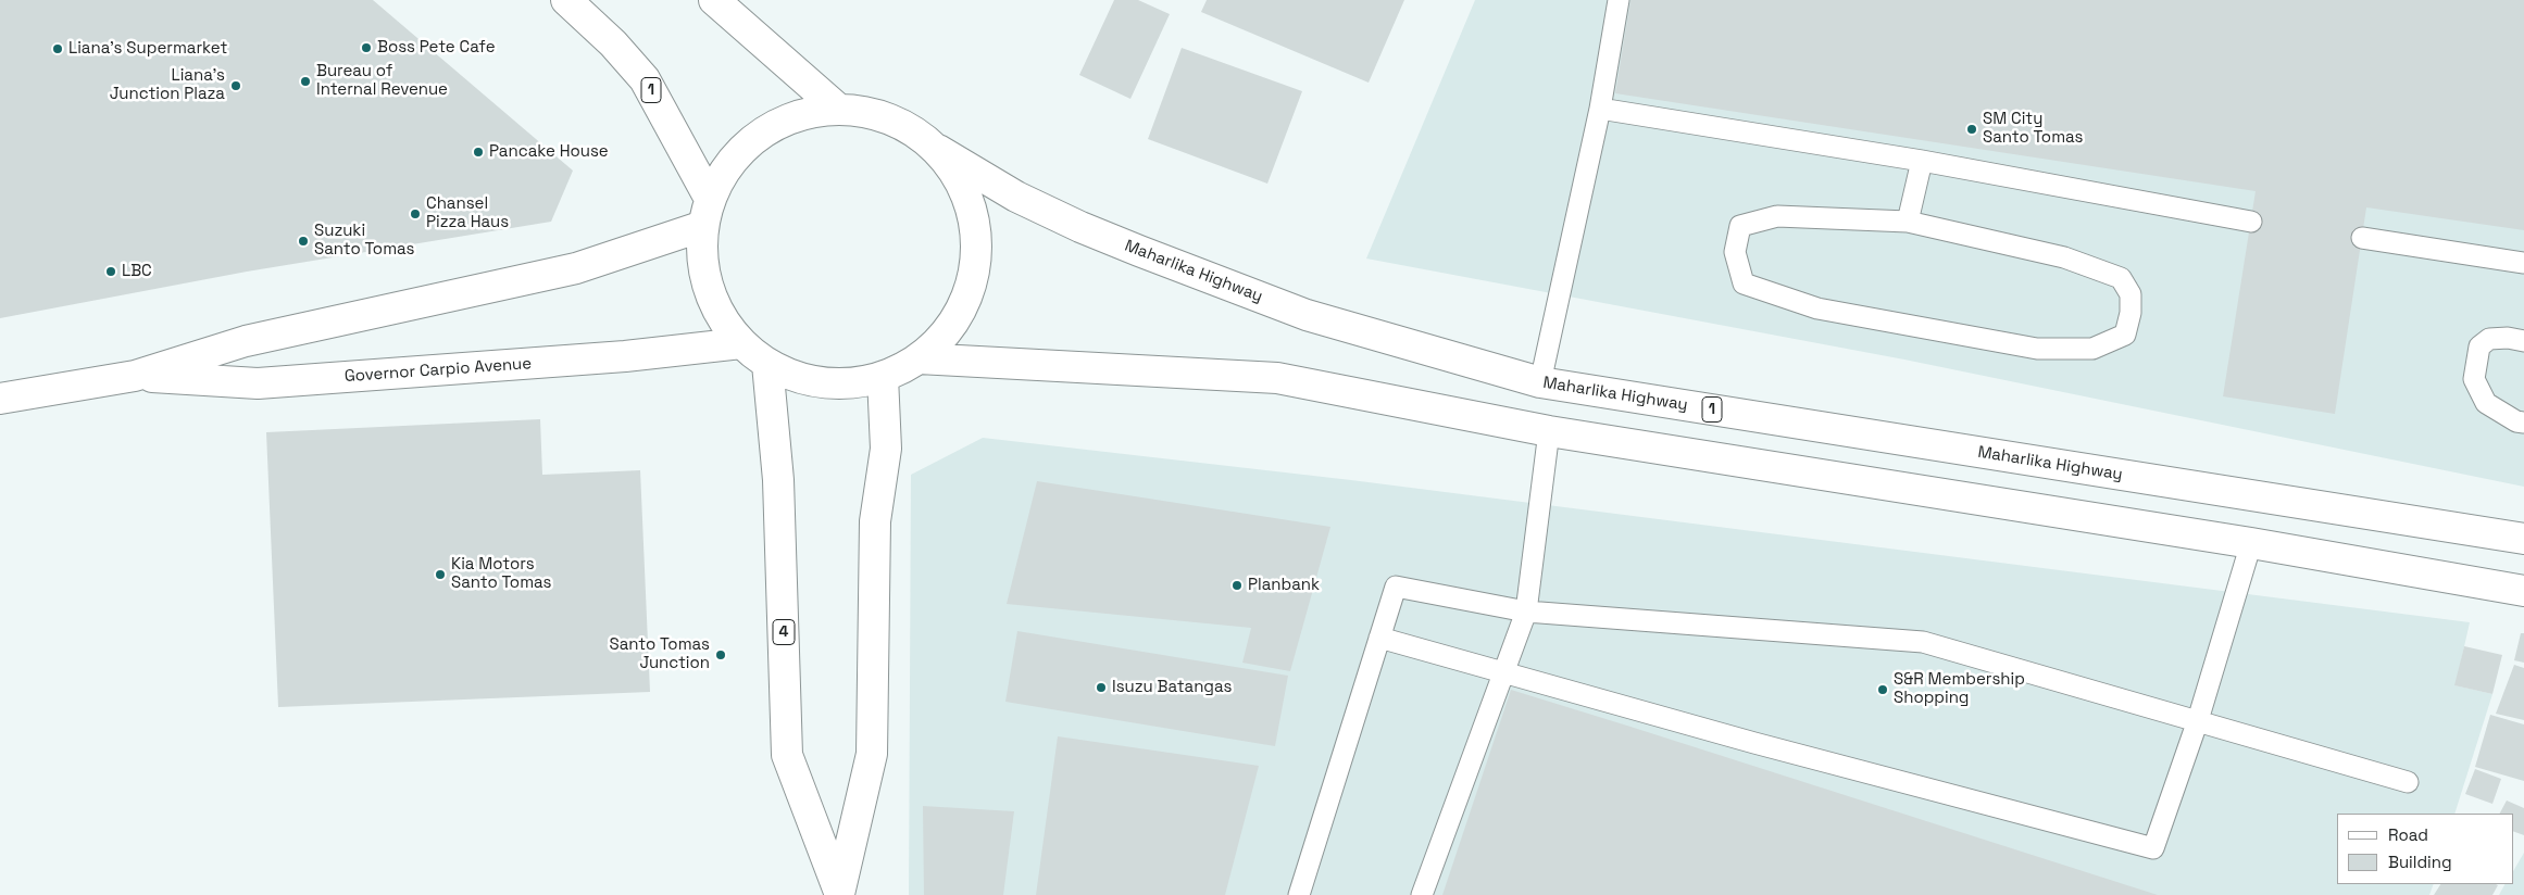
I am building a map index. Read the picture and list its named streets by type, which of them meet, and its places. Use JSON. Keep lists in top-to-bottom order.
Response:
{
  "streets": {
    "main road": [
      "1",
      "Maharlika Highway",
      "Governor Carpio Avenue",
      "4"
    ]
  },
  "crossings": [
    ["1", "Maharlika Highway"],
    ["1", "Governor Carpio Avenue"],
    ["1", "4"]
  ],
  "places": [
    "Boss Pete Cafe",
    "Liana's Supermarket",
    "Bureau of Internal Revenue",
    "Liana's Junction Plaza",
    "SM City Santo Tomas",
    "Pancake House",
    "Chansel Pizza Haus",
    "Suzuki Santo Tomas",
    "LBC",
    "Kia Motors Santo Tomas",
    "Planbank",
    "Santo Tomas Junction",
    "Isuzu Batangas",
    "S&R Membership Shopping"
  ],
  "legend": ["Road", "Building"]
}
